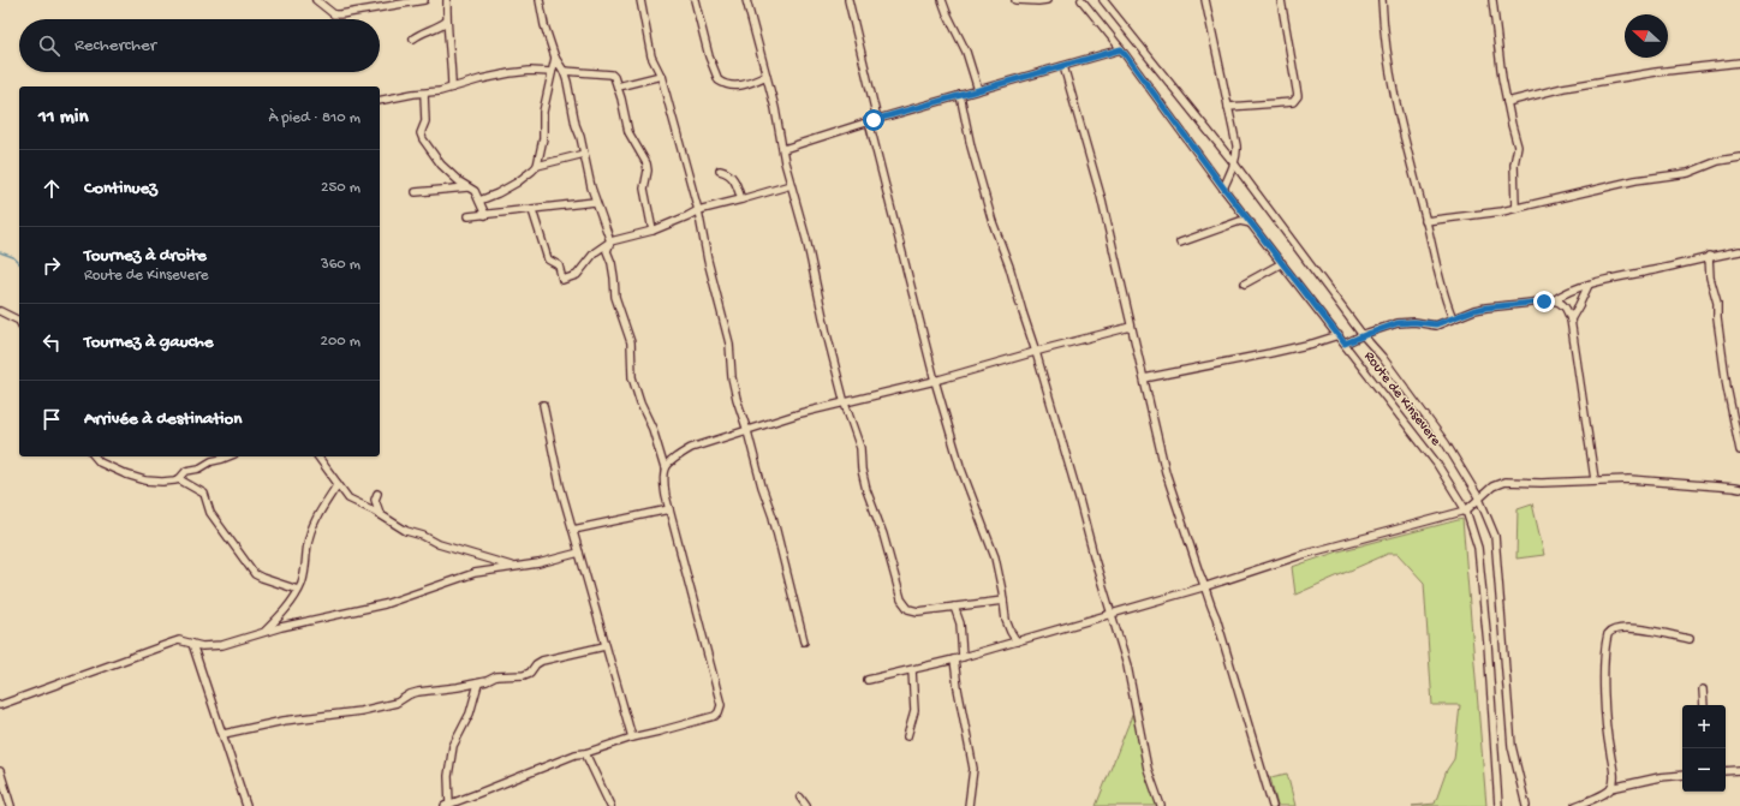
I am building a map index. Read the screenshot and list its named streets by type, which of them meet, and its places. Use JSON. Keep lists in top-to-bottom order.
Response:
{
  "streets": {
    "street": ["Route de Kinsevere"]
  },
  "north": "left",
  "page": {
    "search": "Rechercher",
    "heading": ["11 min", "À pied · 810 m"],
    "list": [
      ["Continuez", "250 m"],
      ["Tournez à droite", "Route de Kinsevere", "360 m"],
      ["Tournez à gauche", "200 m"],
      "Arrivée à destination"
    ],
    "map_buttons": ["+", "−"]
  }
}
